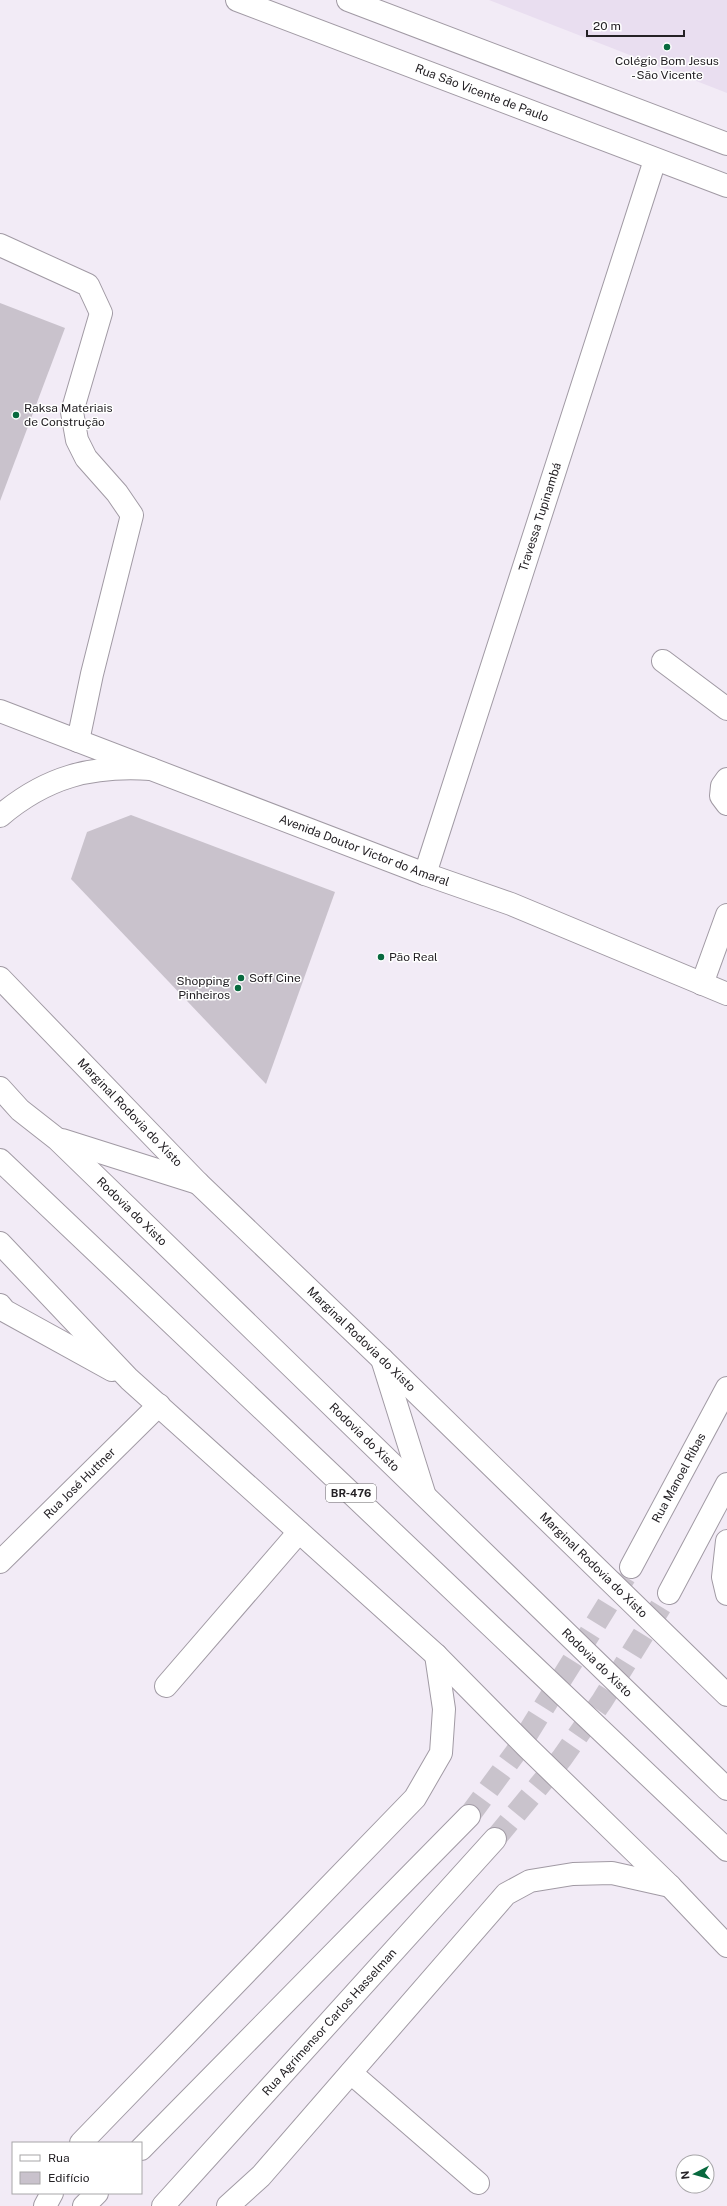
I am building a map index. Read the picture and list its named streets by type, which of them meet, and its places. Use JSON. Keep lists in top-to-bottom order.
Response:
{
  "streets": {
    "main road": [
      "Rua São Vicente de Paulo",
      "Travessa Tupinambá",
      "Avenida Doutor Victor do Amaral",
      "Marginal Rodovia do Xisto",
      "Rodovia do Xisto",
      "Rua Manoel Ribas",
      "Rua José Huttner",
      "BR-476",
      "Rua Agrimensor Carlos Hasselman"
    ]
  },
  "crossings": [
    ["Rua São Vicente de Paulo", "Travessa Tupinambá"],
    ["Travessa Tupinambá", "Avenida Doutor Victor do Amaral"]
  ],
  "places": [
    "Colégio Bom Jesus - São Vicente",
    "Raksa Materiais de Construção",
    "Pão Real",
    "Soff Cine",
    "Shopping Pinheiros"
  ],
  "legend": ["Rua", "Edifício"],
  "scale_bar": "20 m",
  "north": "left"
}
